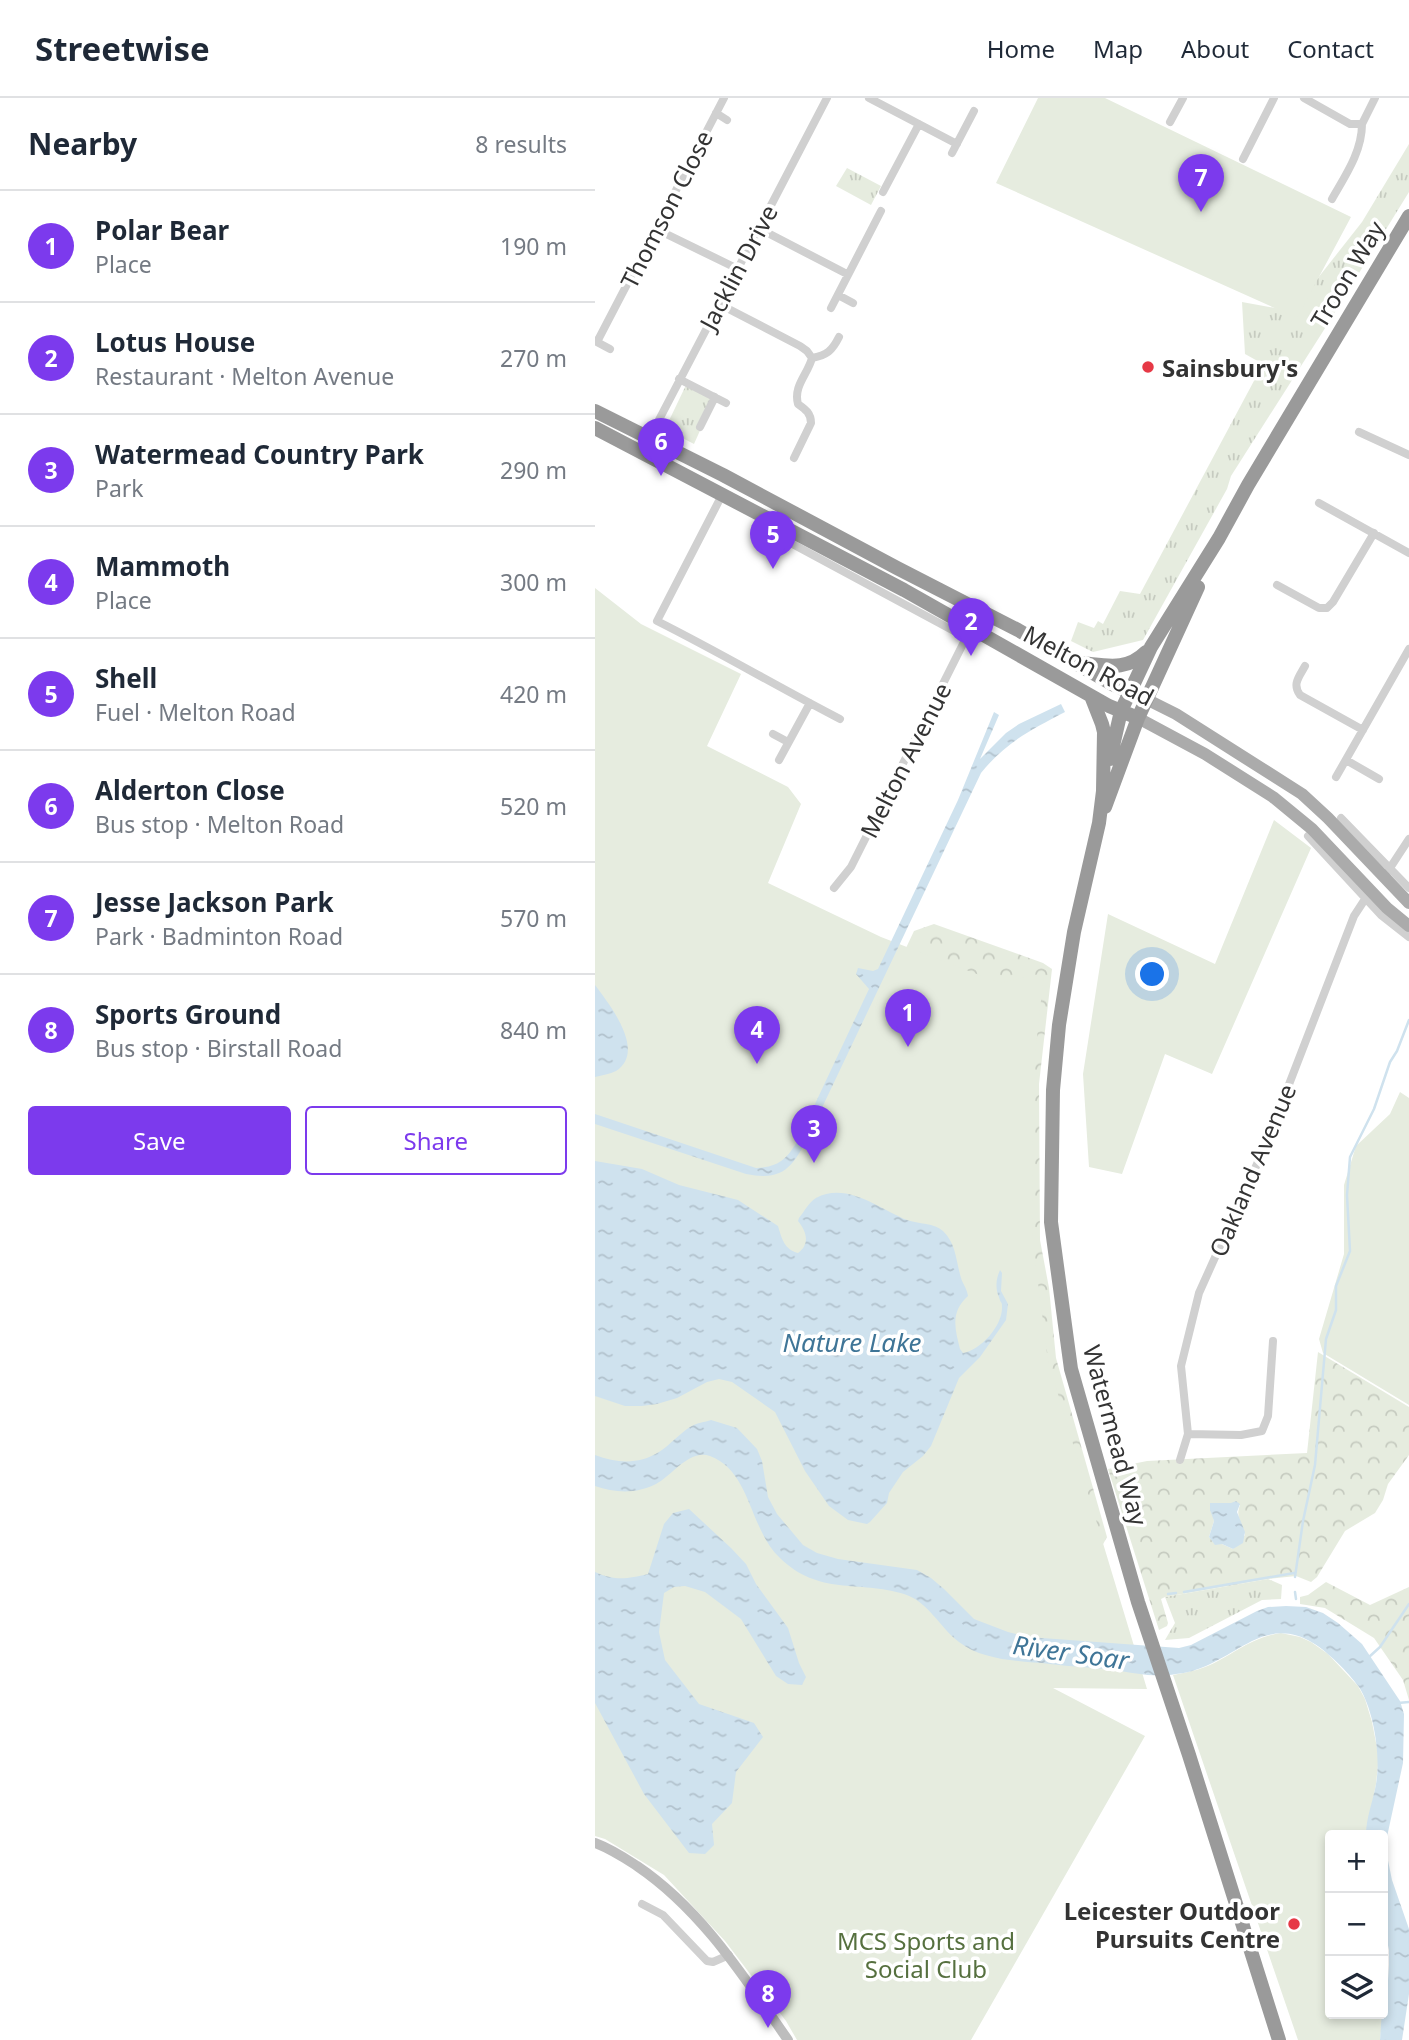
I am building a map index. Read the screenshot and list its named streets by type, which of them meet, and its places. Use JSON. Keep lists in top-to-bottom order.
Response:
{
  "streets": {
    "highway": ["Troon Way", "Melton Road", "Watermead Way"],
    "street": [
      "Thomson Close",
      "Jacklin Drive",
      "Melton Avenue",
      "Oakland Avenue"
    ]
  },
  "crossings": [
    ["Jacklin Drive", "Melton Road"],
    ["Troon Way", "Melton Road"],
    ["Troon Way", "Watermead Way"],
    ["Melton Road", "Melton Avenue"],
    ["Melton Road", "Oakland Avenue"],
    ["Melton Road", "Watermead Way"]
  ],
  "water": ["Nature Lake", "River Soar"],
  "parks": ["MCS Sports and Social Club"],
  "places": ["Sainsbury's", "Leicester Outdoor Pursuits Centre"],
  "page": {
    "header": "Streetwise",
    "nav": [
      "Home",
      "Map",
      "About",
      "Contact"
    ],
    "heading": ["Nearby", "8 results"],
    "pins": [
      "7",
      "6",
      "5",
      "2",
      "1",
      "4",
      "3",
      "8"
    ],
    "list": [
      {
        "mark": "1",
        "name": "Polar Bear",
        "note": "Place",
        "value": "190 m"
      },
      {
        "mark": "2",
        "name": "Lotus House",
        "note": "Restaurant · Melton Avenue",
        "value": "270 m"
      },
      {
        "mark": "3",
        "name": "Watermead Country Park",
        "note": "Park",
        "value": "290 m"
      },
      {
        "mark": "4",
        "name": "Mammoth",
        "note": "Place",
        "value": "300 m"
      },
      {
        "mark": "5",
        "name": "Shell",
        "note": "Fuel · Melton Road",
        "value": "420 m"
      },
      {
        "mark": "6",
        "name": "Alderton Close",
        "note": "Bus stop · Melton Road",
        "value": "520 m"
      },
      {
        "mark": "7",
        "name": "Jesse Jackson Park",
        "note": "Park · Badminton Road",
        "value": "570 m"
      },
      {
        "mark": "8",
        "name": "Sports Ground",
        "note": "Bus stop · Birstall Road",
        "value": "840 m"
      }
    ],
    "buttons": ["Save", "Share"],
    "map_buttons": ["+", "−"]
  }
}
